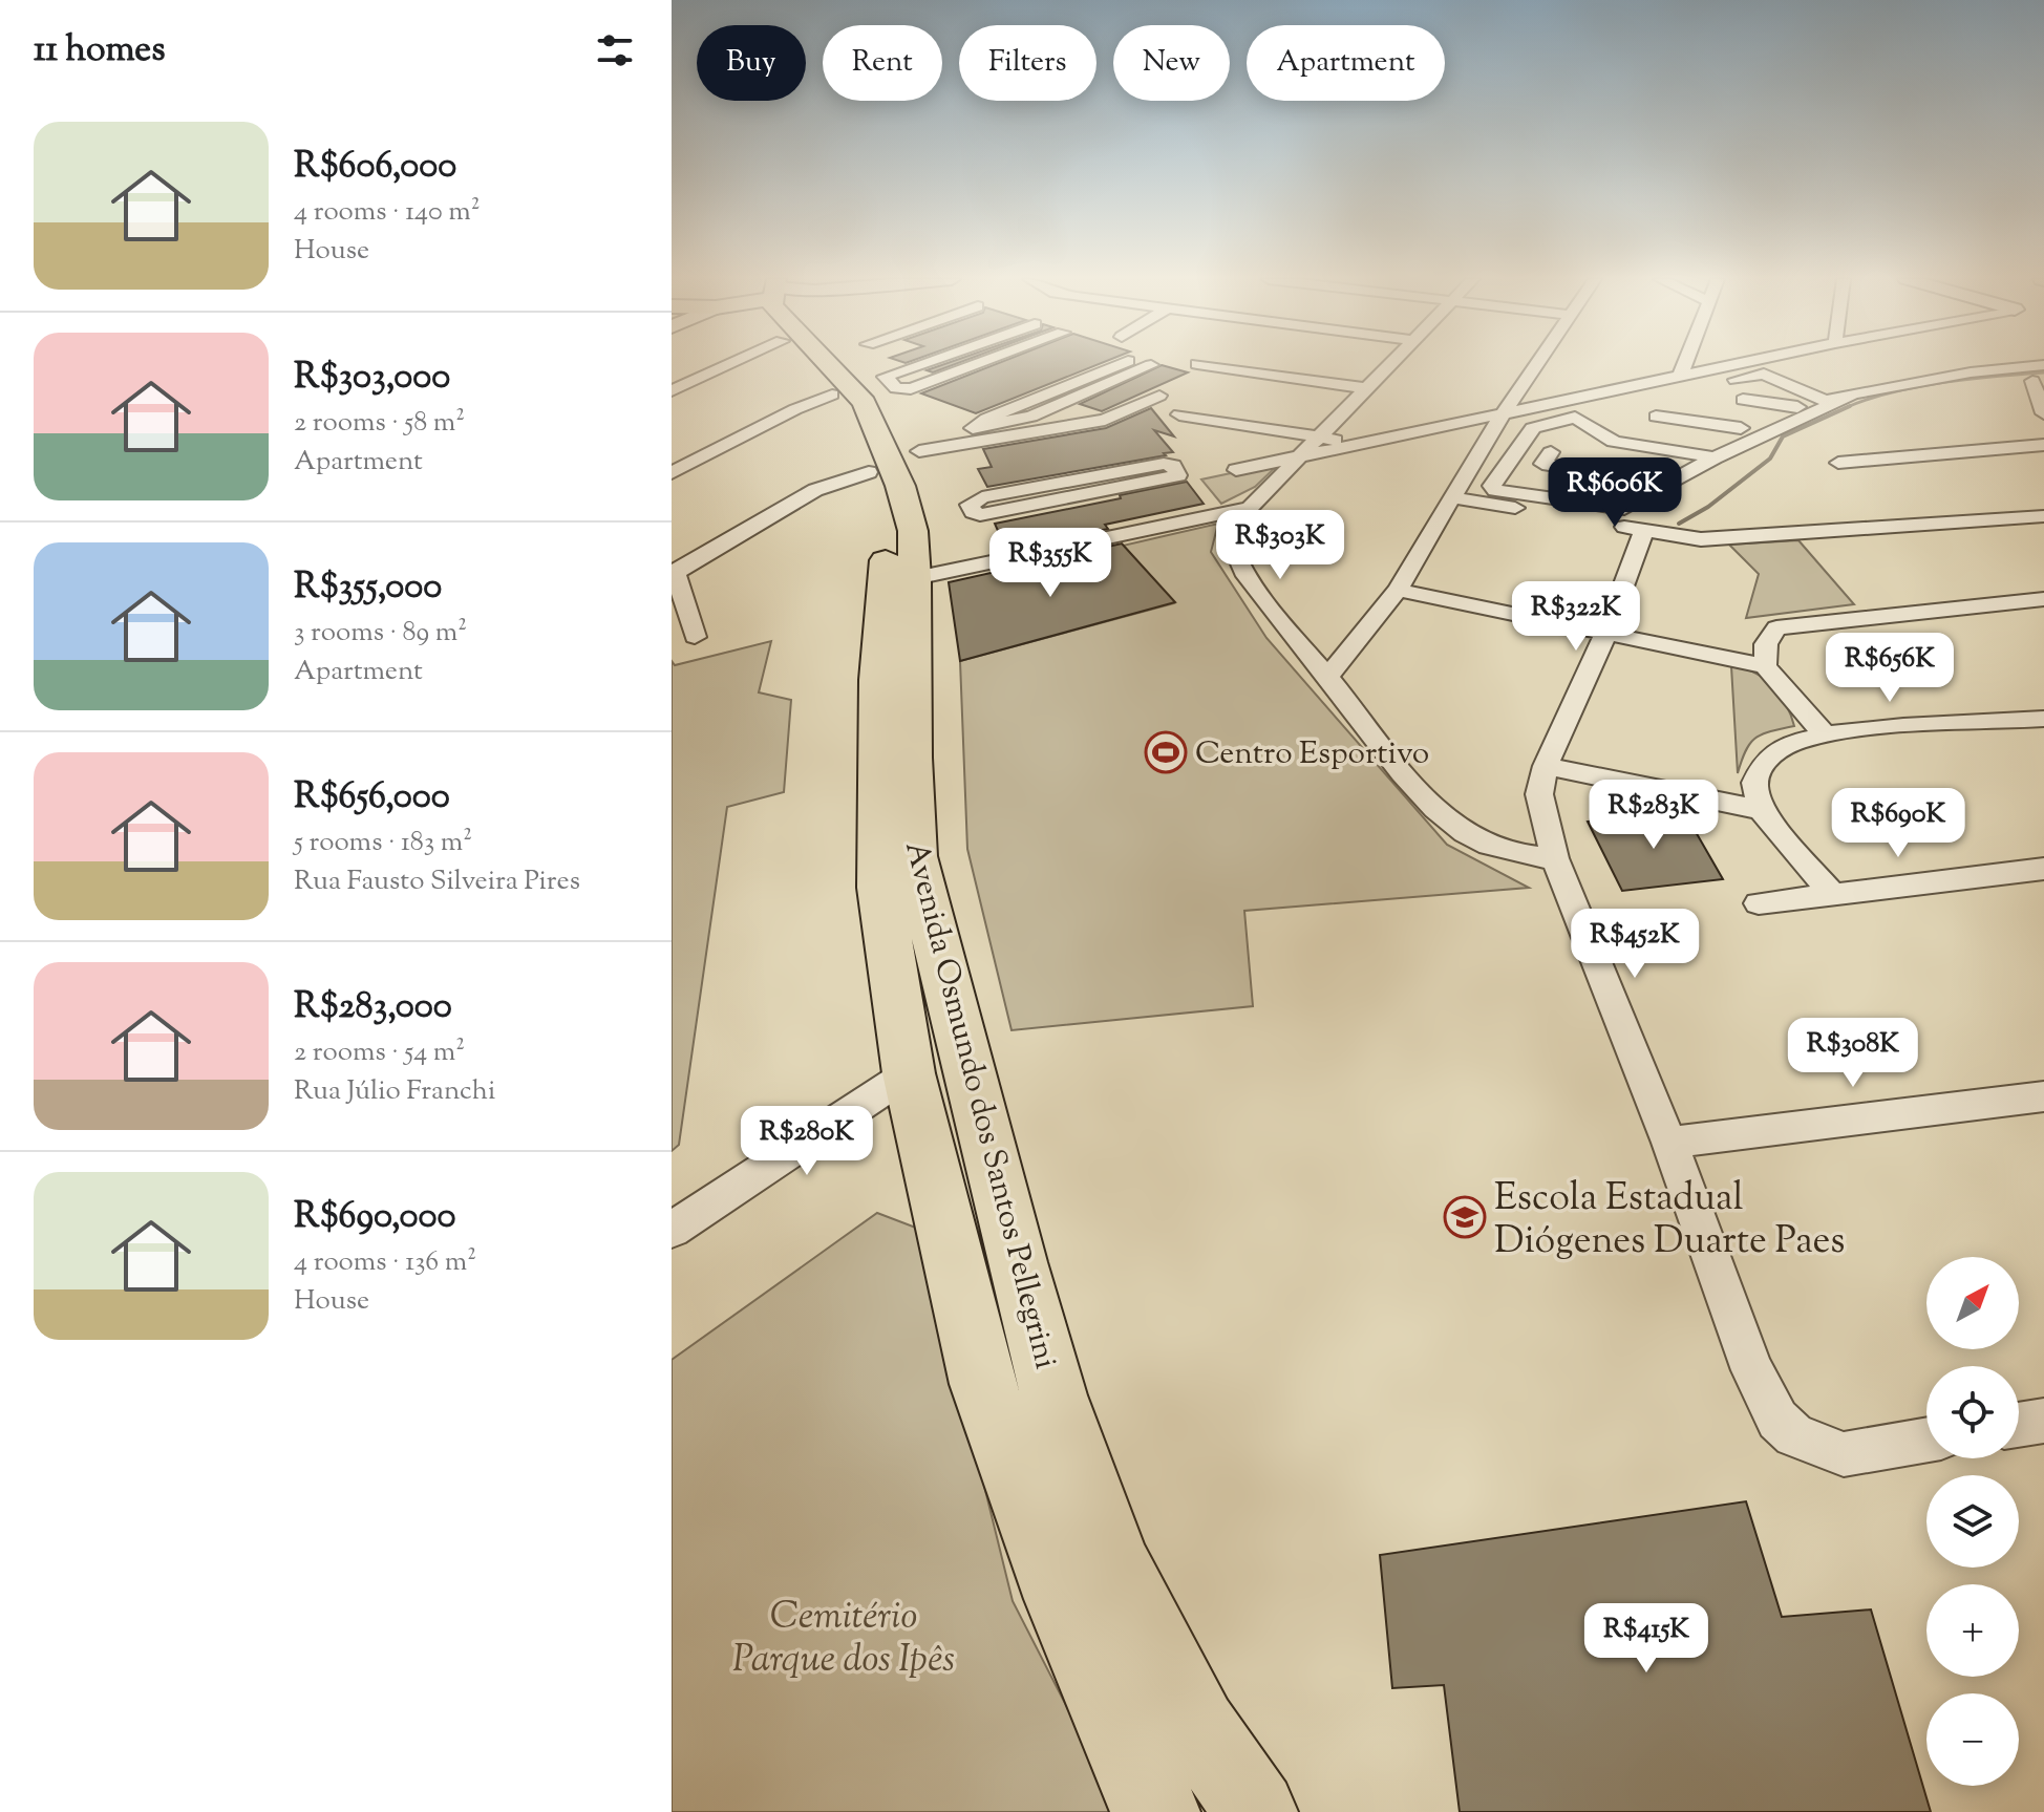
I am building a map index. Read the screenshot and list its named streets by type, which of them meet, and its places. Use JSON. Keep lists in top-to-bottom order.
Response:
{
  "streets": {
    "main road": ["Avenida Osmundo dos Santos Pellegrini"]
  },
  "parks": ["Cemitério Parque dos Ipês"],
  "places": {
    "sports": ["Centro Esportivo"],
    "school or university": ["Escola Estadual Diógenes Duarte Paes"]
  },
  "north": "top right",
  "page": {
    "heading": "11 homes",
    "chip": [
      "Buy",
      "Rent",
      "Filters",
      "New",
      "Apartment"
    ],
    "list": [
      {
        "name": "R$606,000",
        "note": "4 rooms · 140 m² · House"
      },
      {
        "name": "R$303,000",
        "note": "2 rooms · 58 m² · Apartment"
      },
      {
        "name": "R$355,000",
        "note": "3 rooms · 89 m² · Apartment"
      },
      {
        "name": "R$656,000",
        "note": "5 rooms · 183 m² · Rua Fausto Silveira Pires"
      },
      {
        "name": "R$283,000",
        "note": "2 rooms · 54 m² · Rua Júlio Franchi"
      },
      {
        "name": "R$690,000",
        "note": "4 rooms · 136 m² · House"
      }
    ],
    "price": [
      "R$606K",
      "R$303K",
      "R$355K",
      "R$322K",
      "R$656K",
      "R$283K",
      "R$690K",
      "R$452K",
      "R$308K",
      "R$280K",
      "R$415K"
    ],
    "map_buttons": ["+", "−"]
  }
}
